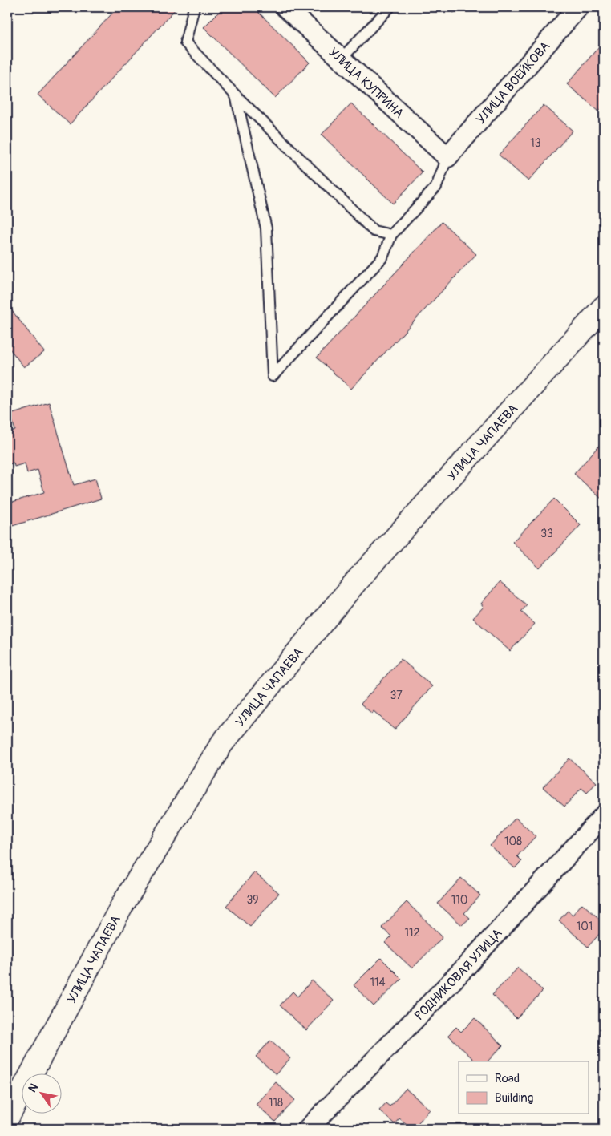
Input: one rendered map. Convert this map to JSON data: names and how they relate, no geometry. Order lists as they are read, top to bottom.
{
  "streets": {
    "street": [
      "УЛИЦА ВОЕЙКОВА",
      "УЛИЦА КУПРИНА",
      "УЛИЦА ЧАПАЕВА",
      "РОДНИКОВАЯ УЛИЦА"
    ]
  },
  "crossings": [
    ["УЛИЦА ВОЕЙКОВА", "УЛИЦА КУПРИНА"]
  ],
  "house_numbers": [
    "13",
    "33",
    "37",
    "108",
    "39",
    "110",
    "101",
    "112",
    "114",
    "118"
  ],
  "legend": ["Road", "Building"],
  "north": "top left"
}
